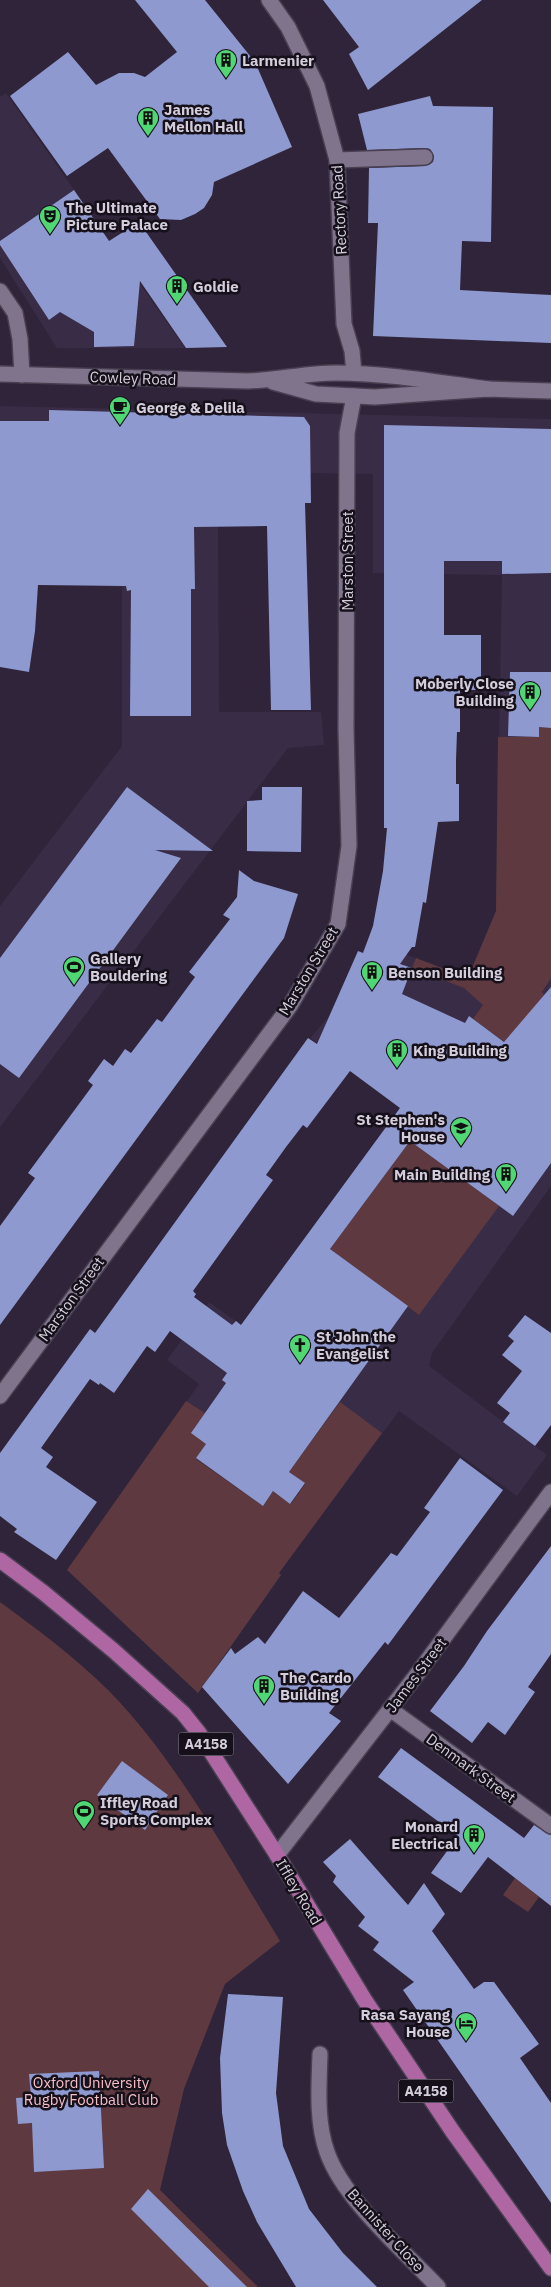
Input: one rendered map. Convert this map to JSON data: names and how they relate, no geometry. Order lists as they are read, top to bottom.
{
  "streets": {
    "main road": ["A4158", "Iffley Road"],
    "street": [
      "Rectory Road",
      "Cowley Road",
      "Marston Street",
      "James Street",
      "Denmark Street",
      "Bannister Close"
    ]
  },
  "crossings": [
    ["Rectory Road", "Cowley Road"],
    ["Cowley Road", "Marston Street"],
    ["James Street", "Denmark Street"],
    ["James Street", "Iffley Road"]
  ],
  "parks": ["Oxford University Rugby Football Club"],
  "places": {
    "building": [
      "Larmenier",
      "James Mellon Hall",
      "Goldie",
      "Moberly Close Building",
      "Benson Building",
      "King Building",
      "Main Building",
      "The Cardo Building",
      "Monard Electrical"
    ],
    "theatre": ["The Ultimate Picture Palace"],
    "cafe": ["George & Delila"],
    "sports": ["Gallery Bouldering", "Iffley Road Sports Complex"],
    "school or university": ["St Stephen's House"],
    "church": ["St John the Evangelist"],
    "hotel": ["Rasa Sayang House"]
  }
}
